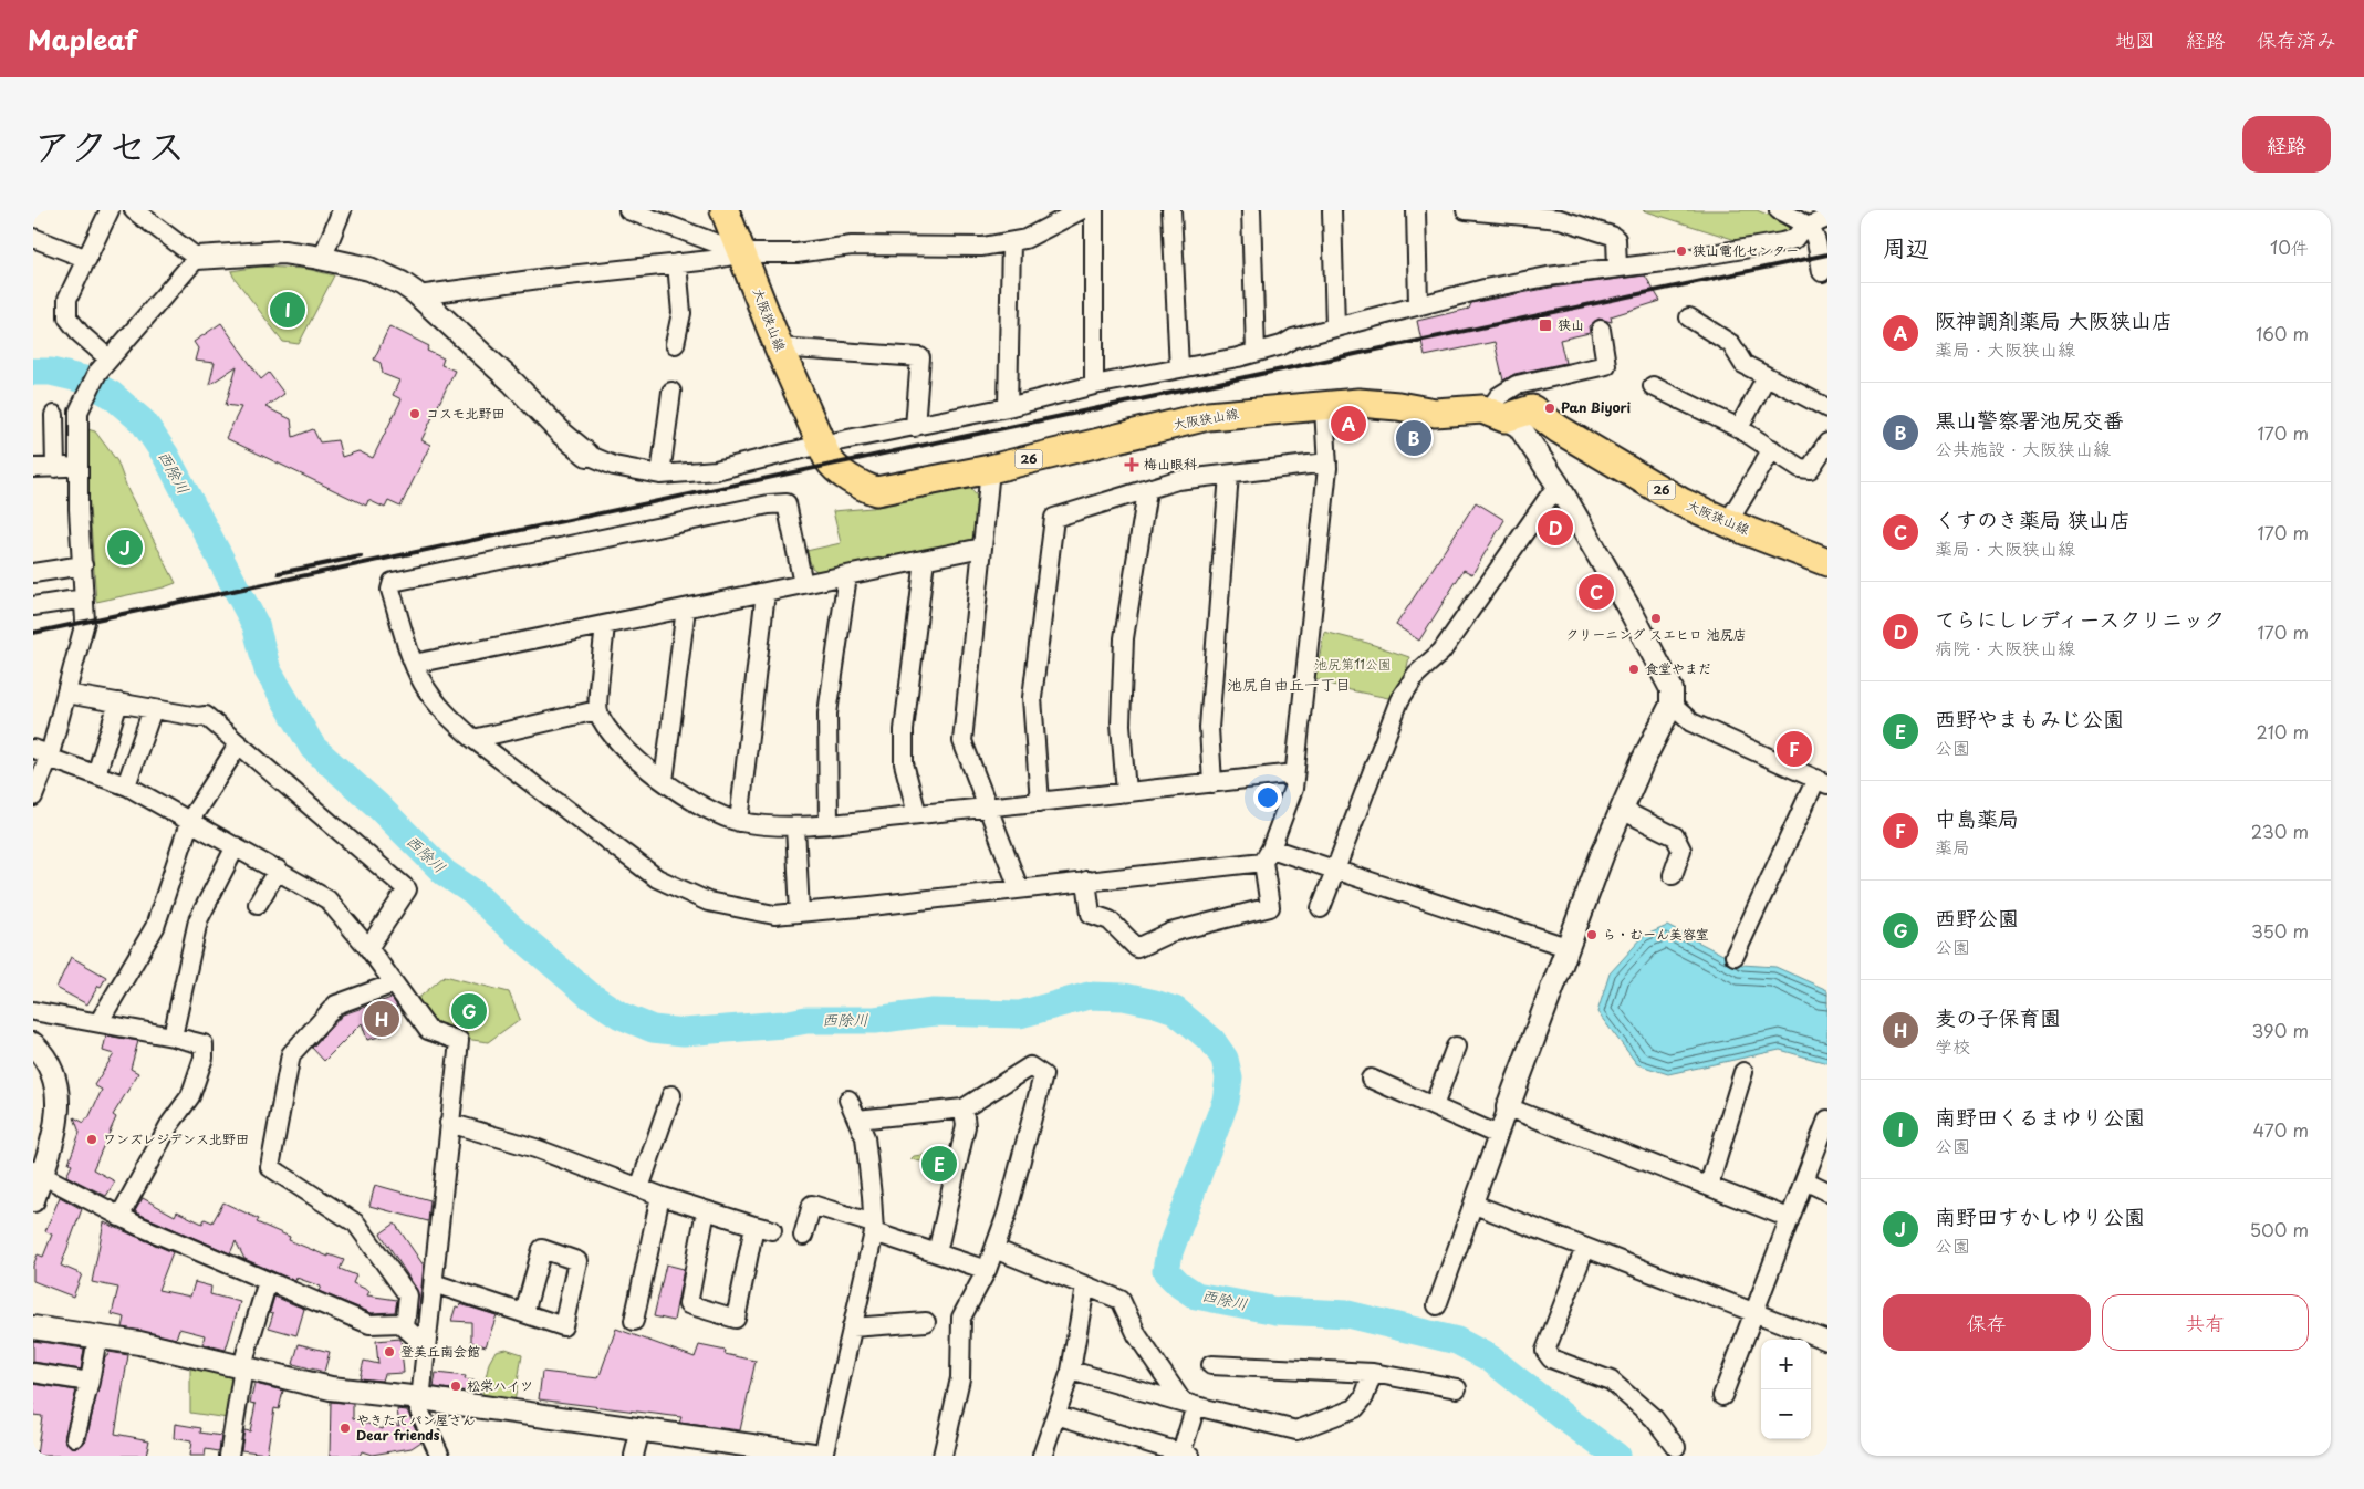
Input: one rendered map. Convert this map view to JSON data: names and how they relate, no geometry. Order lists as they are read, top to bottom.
{
  "streets": {
    "main road": ["大阪狭山線", "26"]
  },
  "districts": ["池尻自由丘一丁目"],
  "water": ["西除川"],
  "parks": ["池尻第11公園"],
  "places": {
    "other": [
      "狭山電化センター",
      "Pan Biyori",
      "コスモ北野田",
      "クリーニング スエヒロ 池尻店",
      "食堂やまだ",
      "ら・むーん美容室",
      "ワンズレジデンス北野田",
      "登美丘南会館",
      "松栄ハイツ",
      "やきたてパン屋さん Dear friends"
    ],
    "transit": ["狭山"],
    "health": ["梅山眼科"]
  },
  "page": {
    "header": "Mapleaf",
    "nav": ["地図", "経路", "保存済み"],
    "title": "アクセス",
    "buttons": [
      "経路",
      ["保存", "共有"]
    ],
    "heading": ["周辺", "10件"],
    "list": [
      {
        "mark": "A",
        "name": "阪神調剤薬局 大阪狭山店",
        "note": "薬局 · 大阪狭山線",
        "value": "160 m"
      },
      {
        "mark": "B",
        "name": "黒山警察署池尻交番",
        "note": "公共施設 · 大阪狭山線",
        "value": "170 m"
      },
      {
        "mark": "C",
        "name": "くすのき薬局 狭山店",
        "note": "薬局 · 大阪狭山線",
        "value": "170 m"
      },
      {
        "mark": "D",
        "name": "てらにしレディースクリニック",
        "note": "病院 · 大阪狭山線",
        "value": "170 m"
      },
      {
        "mark": "E",
        "name": "西野やまもみじ公園",
        "note": "公園",
        "value": "210 m"
      },
      {
        "mark": "F",
        "name": "中島薬局",
        "note": "薬局",
        "value": "230 m"
      },
      {
        "mark": "G",
        "name": "西野公園",
        "note": "公園",
        "value": "350 m"
      },
      {
        "mark": "H",
        "name": "麦の子保育園",
        "note": "学校",
        "value": "390 m"
      },
      {
        "mark": "I",
        "name": "南野田くるまゆり公園",
        "note": "公園",
        "value": "470 m"
      },
      {
        "mark": "J",
        "name": "南野田すかしゆり公園",
        "note": "公園",
        "value": "500 m"
      }
    ],
    "pins": [
      "I",
      "A",
      "B",
      "D",
      "J",
      "C",
      "F",
      "G",
      "H",
      "E"
    ],
    "map_buttons": ["+", "−"]
  }
}
